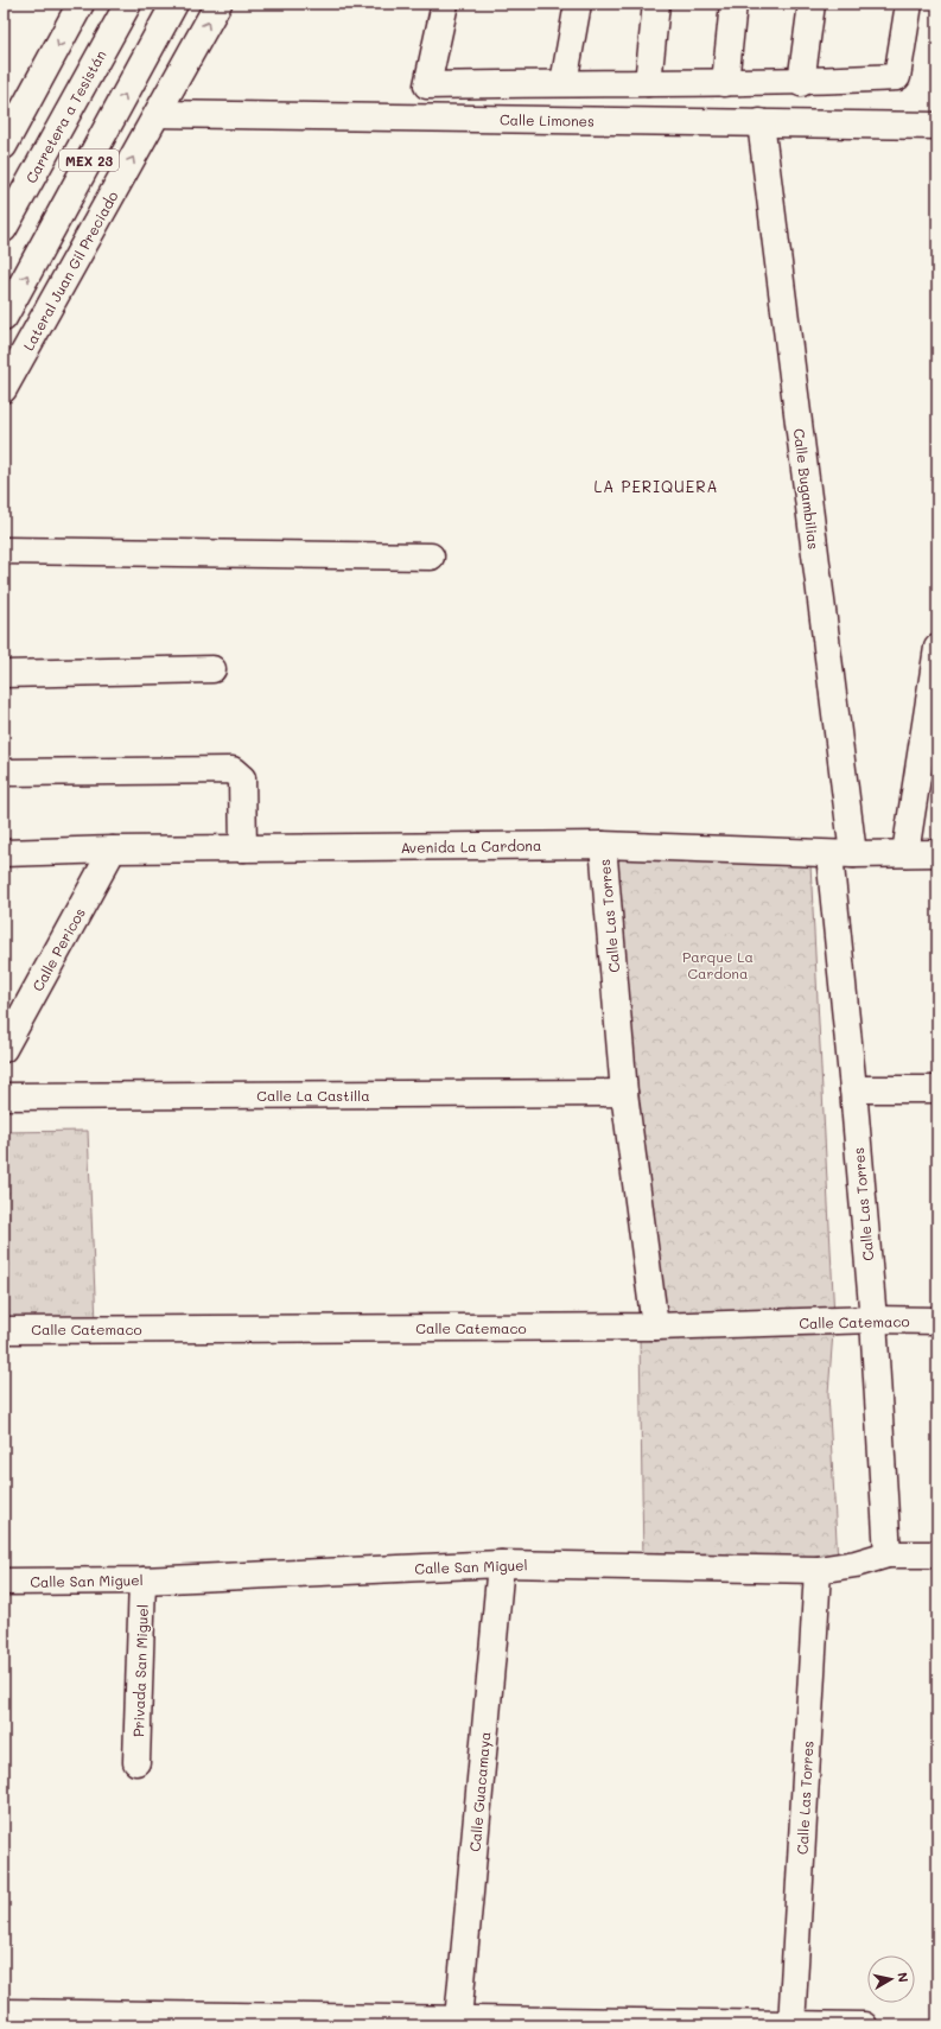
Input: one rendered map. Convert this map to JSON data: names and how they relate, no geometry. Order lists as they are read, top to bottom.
{
  "streets": {
    "street": [
      "Carretera a Tesistán",
      "Calle Limones",
      "MEX 23",
      "Lateral Juan Gil Preciado",
      "Calle Bugambilias",
      "Avenida La Cardona",
      "Calle Las Torres",
      "Calle Pericos",
      "Calle La Castilla",
      "Calle Catemaco",
      "Calle San Miguel",
      "Privada San Miguel",
      "Calle Guacamaya"
    ]
  },
  "crossings": [
    ["Calle Limones", "Lateral Juan Gil Preciado"],
    ["Calle Limones", "Calle Bugambilias"],
    ["Calle Bugambilias", "Avenida La Cardona"],
    ["Calle Bugambilias", "Calle Las Torres"],
    ["Avenida La Cardona", "Calle Las Torres"],
    ["Avenida La Cardona", "Calle Pericos"],
    ["Calle Las Torres", "Calle La Castilla"],
    ["Calle Las Torres", "Calle Catemaco"],
    ["Calle Las Torres", "Calle San Miguel"],
    ["Calle San Miguel", "Privada San Miguel"],
    ["Calle San Miguel", "Calle Guacamaya"]
  ],
  "districts": ["LA PERIQUERA"],
  "parks": ["Parque La Cardona"],
  "north": "right"
}
